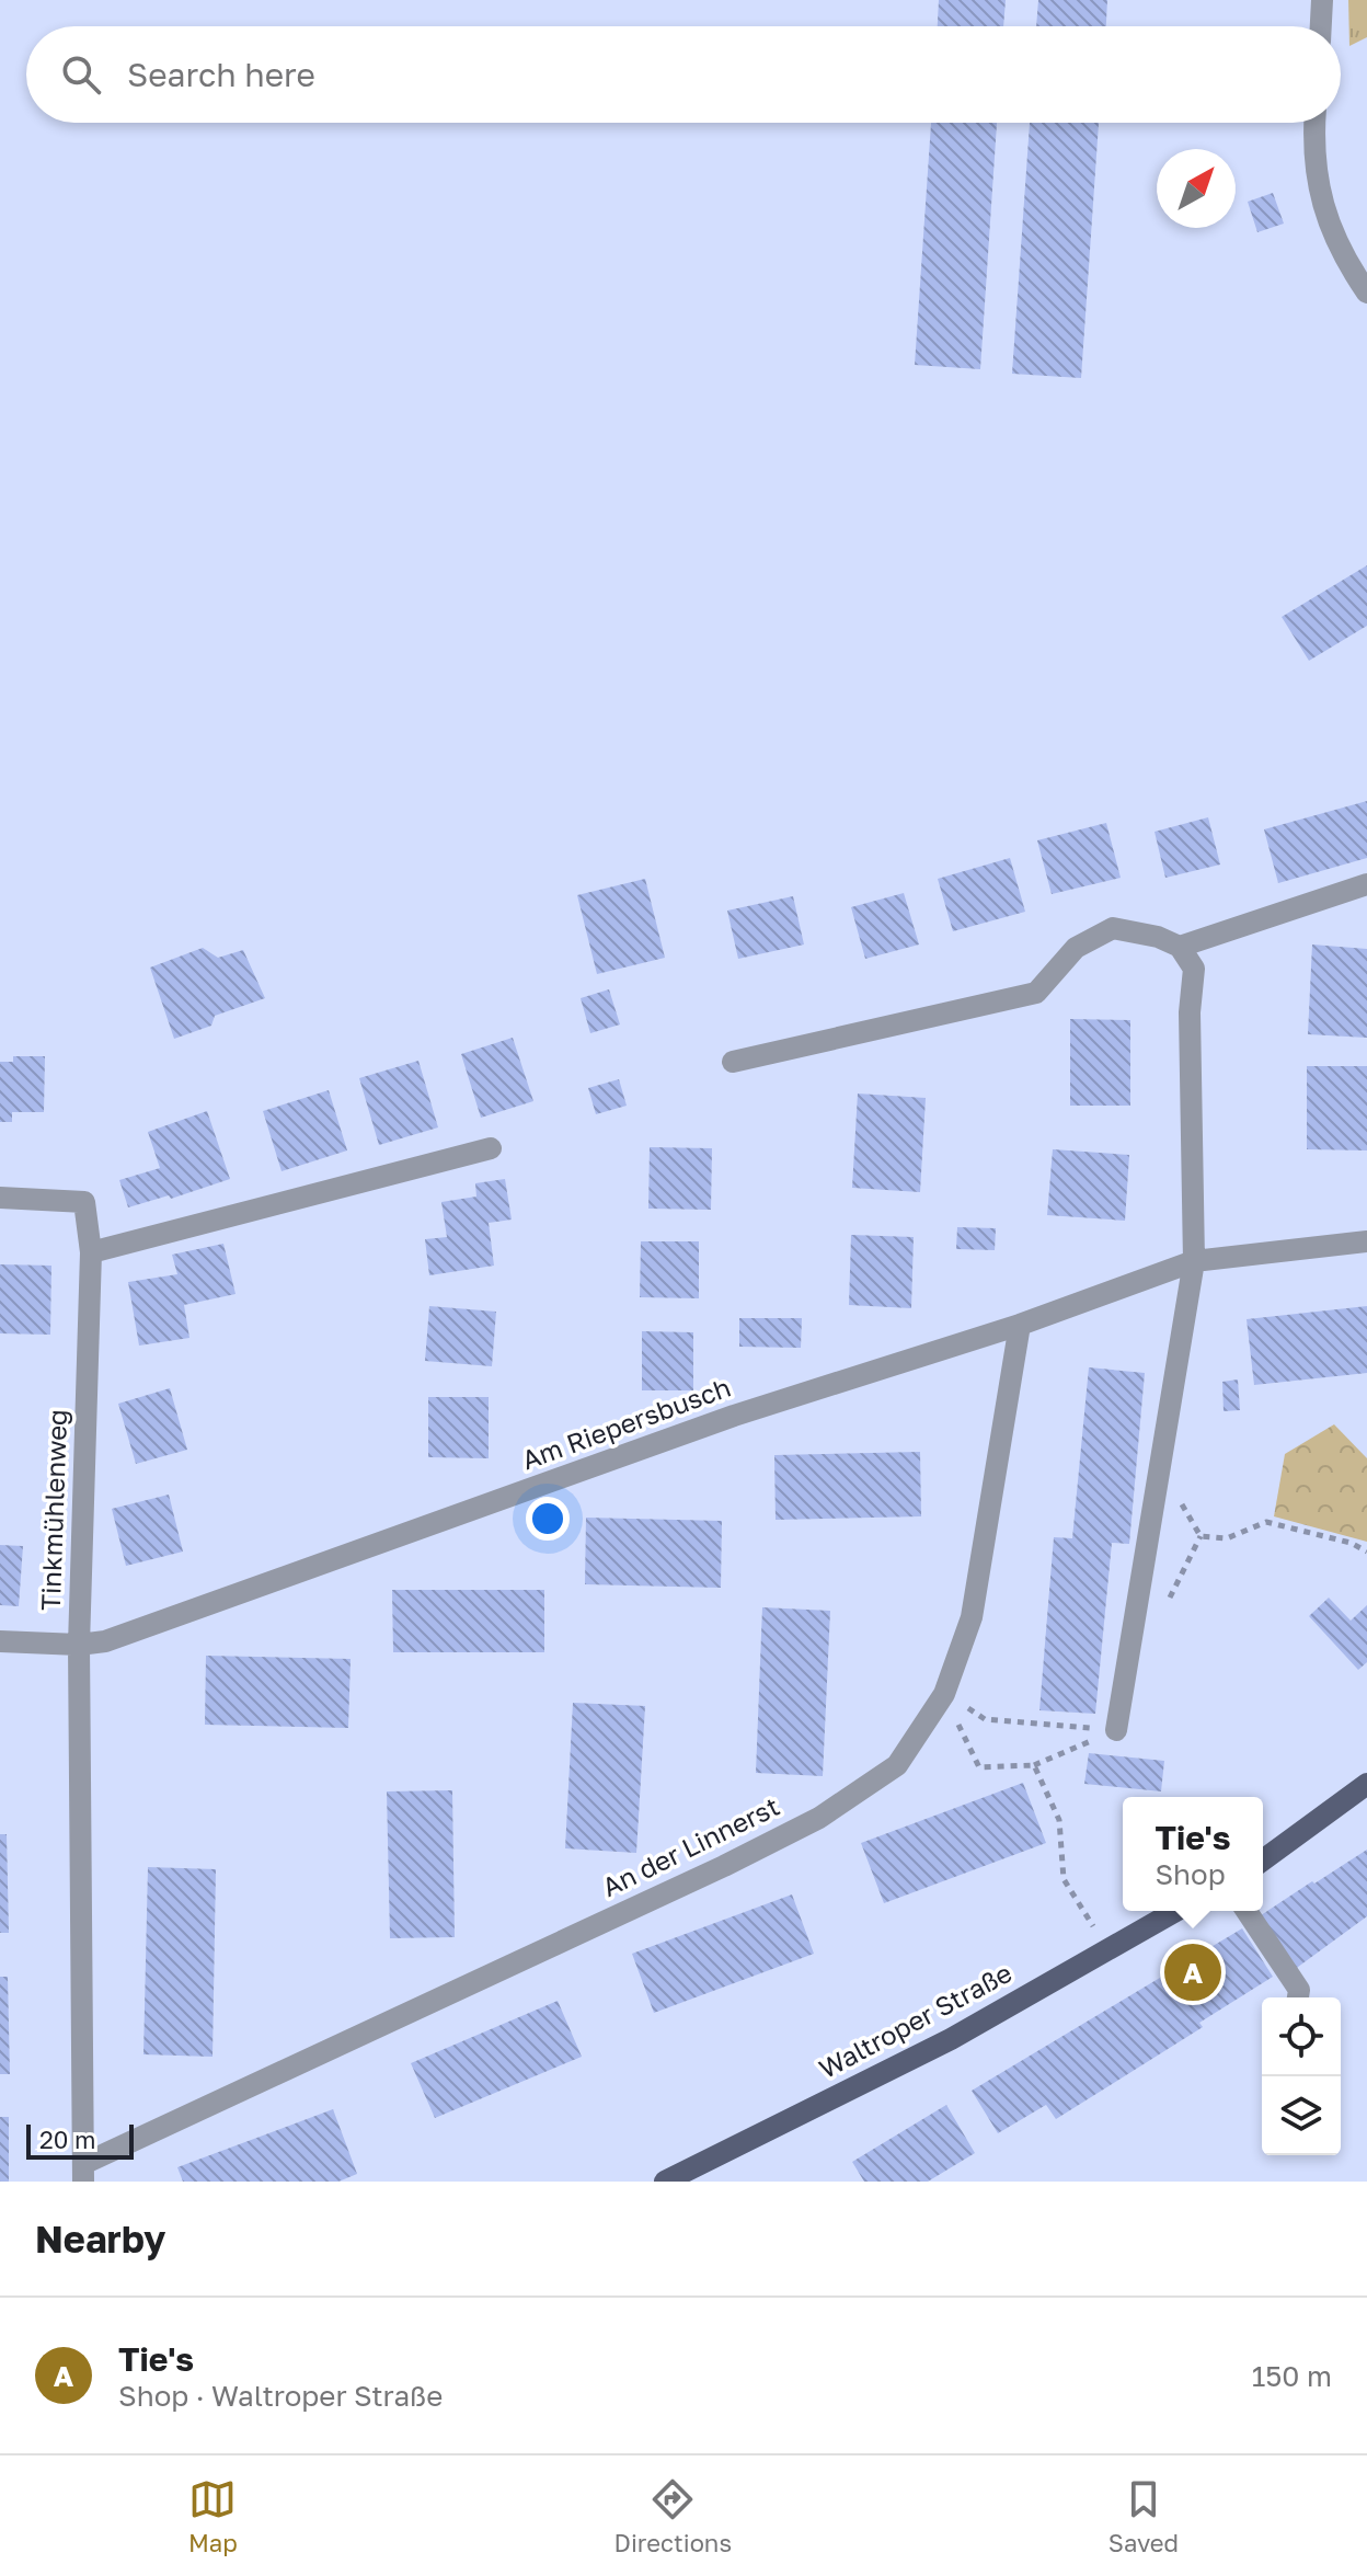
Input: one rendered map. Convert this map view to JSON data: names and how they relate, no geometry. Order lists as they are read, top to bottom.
{
  "streets": {
    "main road": ["Waltroper Straße"],
    "street": ["Am Riepersbusch", "Tinkmühlenweg", "An der Linnerst"]
  },
  "crossings": [
    ["Am Riepersbusch", "Tinkmühlenweg"],
    ["Am Riepersbusch", "An der Linnerst"],
    ["Tinkmühlenweg", "An der Linnerst"]
  ],
  "scale_bar": "20 m",
  "north": "top right",
  "page": {
    "search": "Search here",
    "popup": ["Tie's", "Shop"],
    "pins": "A",
    "scale": "20 m",
    "heading": "Nearby",
    "list": [
      {
        "mark": "A",
        "name": "Tie's",
        "note": "Shop · Waltroper Straße",
        "value": "150 m"
      }
    ],
    "nav": ["Map", "Directions", "Saved"]
  }
}
